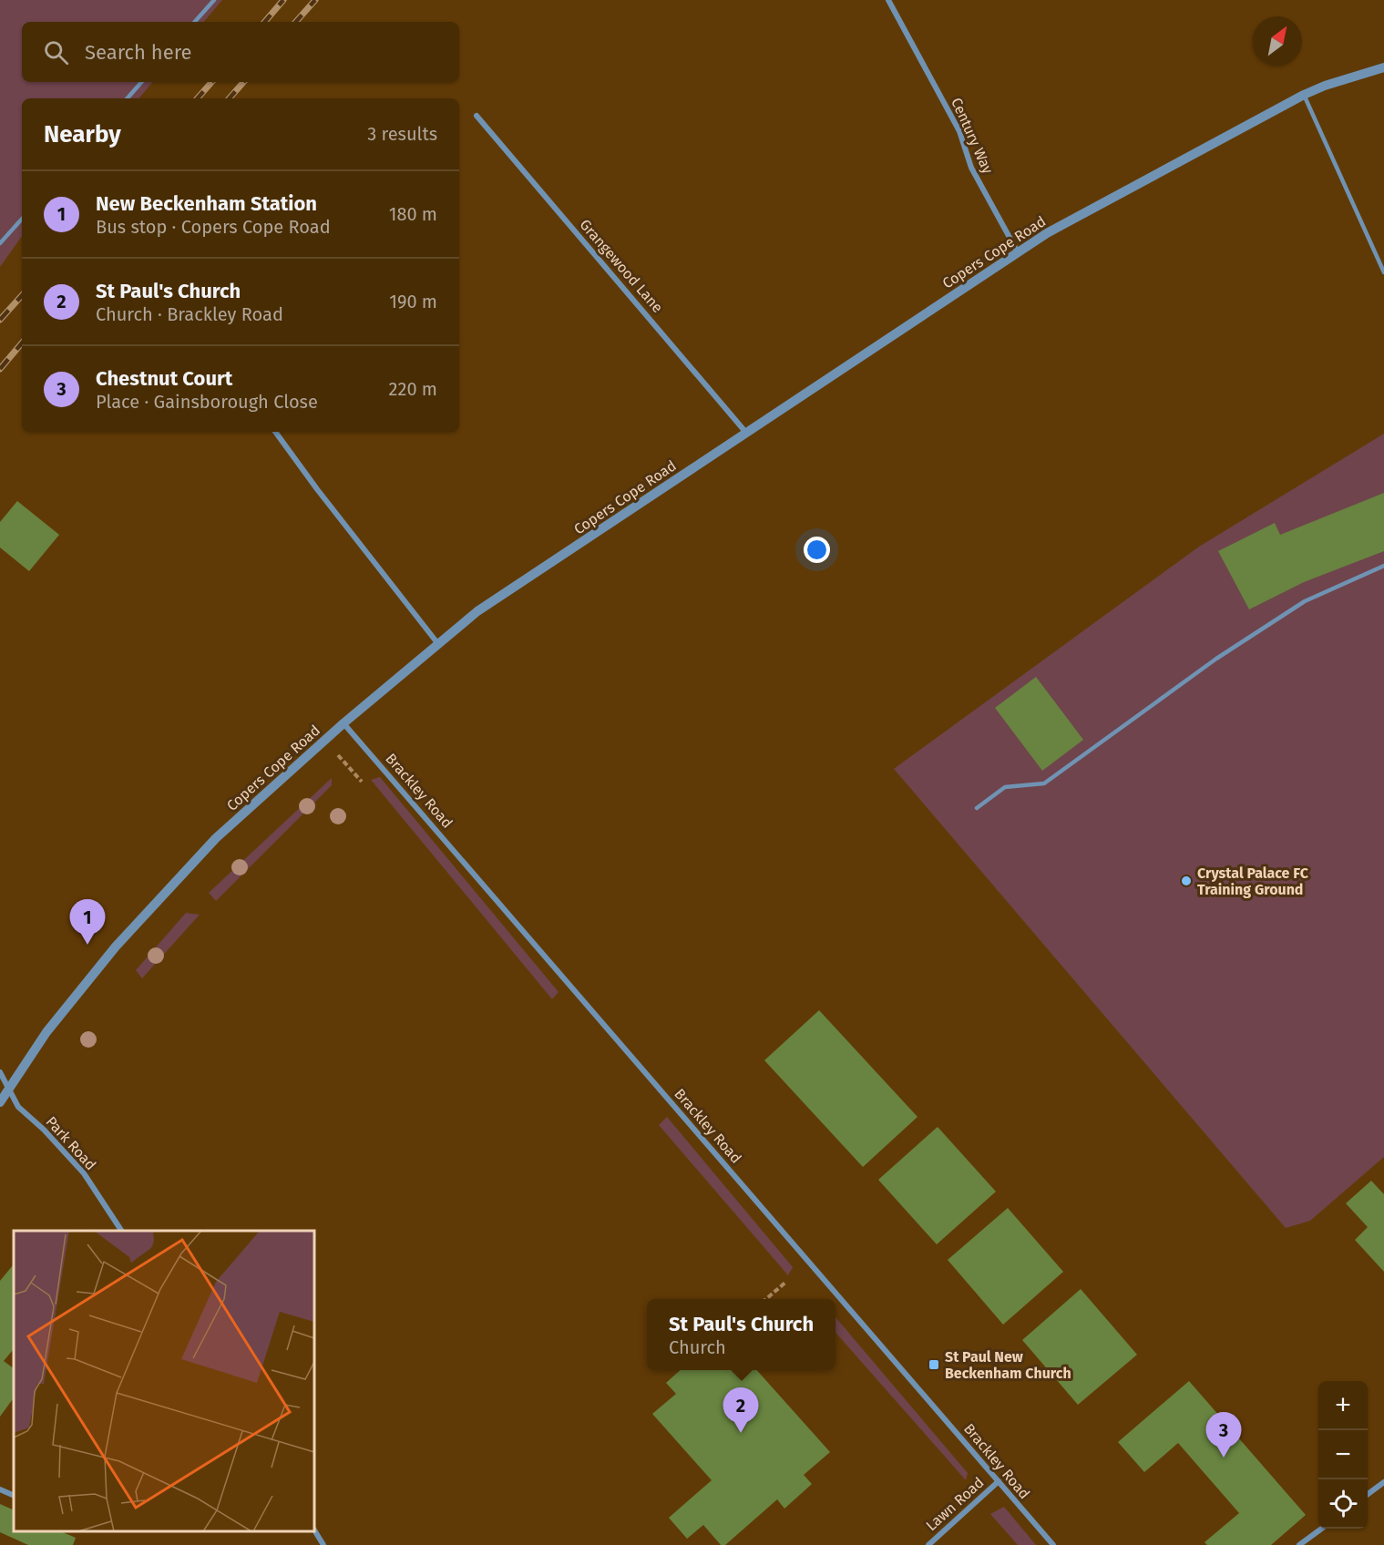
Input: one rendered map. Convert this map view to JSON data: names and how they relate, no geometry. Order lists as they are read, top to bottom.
{
  "streets": {
    "street": [
      "Century Way",
      "Copers Cope Road",
      "Grangewood Lane",
      "Brackley Road",
      "Park Road",
      "Lawn Road"
    ]
  },
  "crossings": [
    ["Century Way", "Copers Cope Road"],
    ["Copers Cope Road", "Grangewood Lane"],
    ["Copers Cope Road", "Brackley Road"],
    ["Copers Cope Road", "Park Road"],
    ["Brackley Road", "Lawn Road"]
  ],
  "places": {
    "other": ["Crystal Palace FC Training Ground"],
    "transit": ["St Paul New Beckenham Church"]
  },
  "north": "top right",
  "page": {
    "search": "Search here",
    "heading": ["Nearby", "3 results"],
    "list": [
      {
        "mark": "1",
        "name": "New Beckenham Station",
        "note": "Bus stop · Copers Cope Road",
        "value": "180 m"
      },
      {
        "mark": "2",
        "name": "St Paul's Church",
        "note": "Church · Brackley Road",
        "value": "190 m"
      },
      {
        "mark": "3",
        "name": "Chestnut Court",
        "note": "Place · Gainsborough Close",
        "value": "220 m"
      }
    ],
    "pins": ["1", "2", "3"],
    "popup": ["St Paul's Church", "Church"],
    "map_buttons": ["+", "−"]
  }
}
